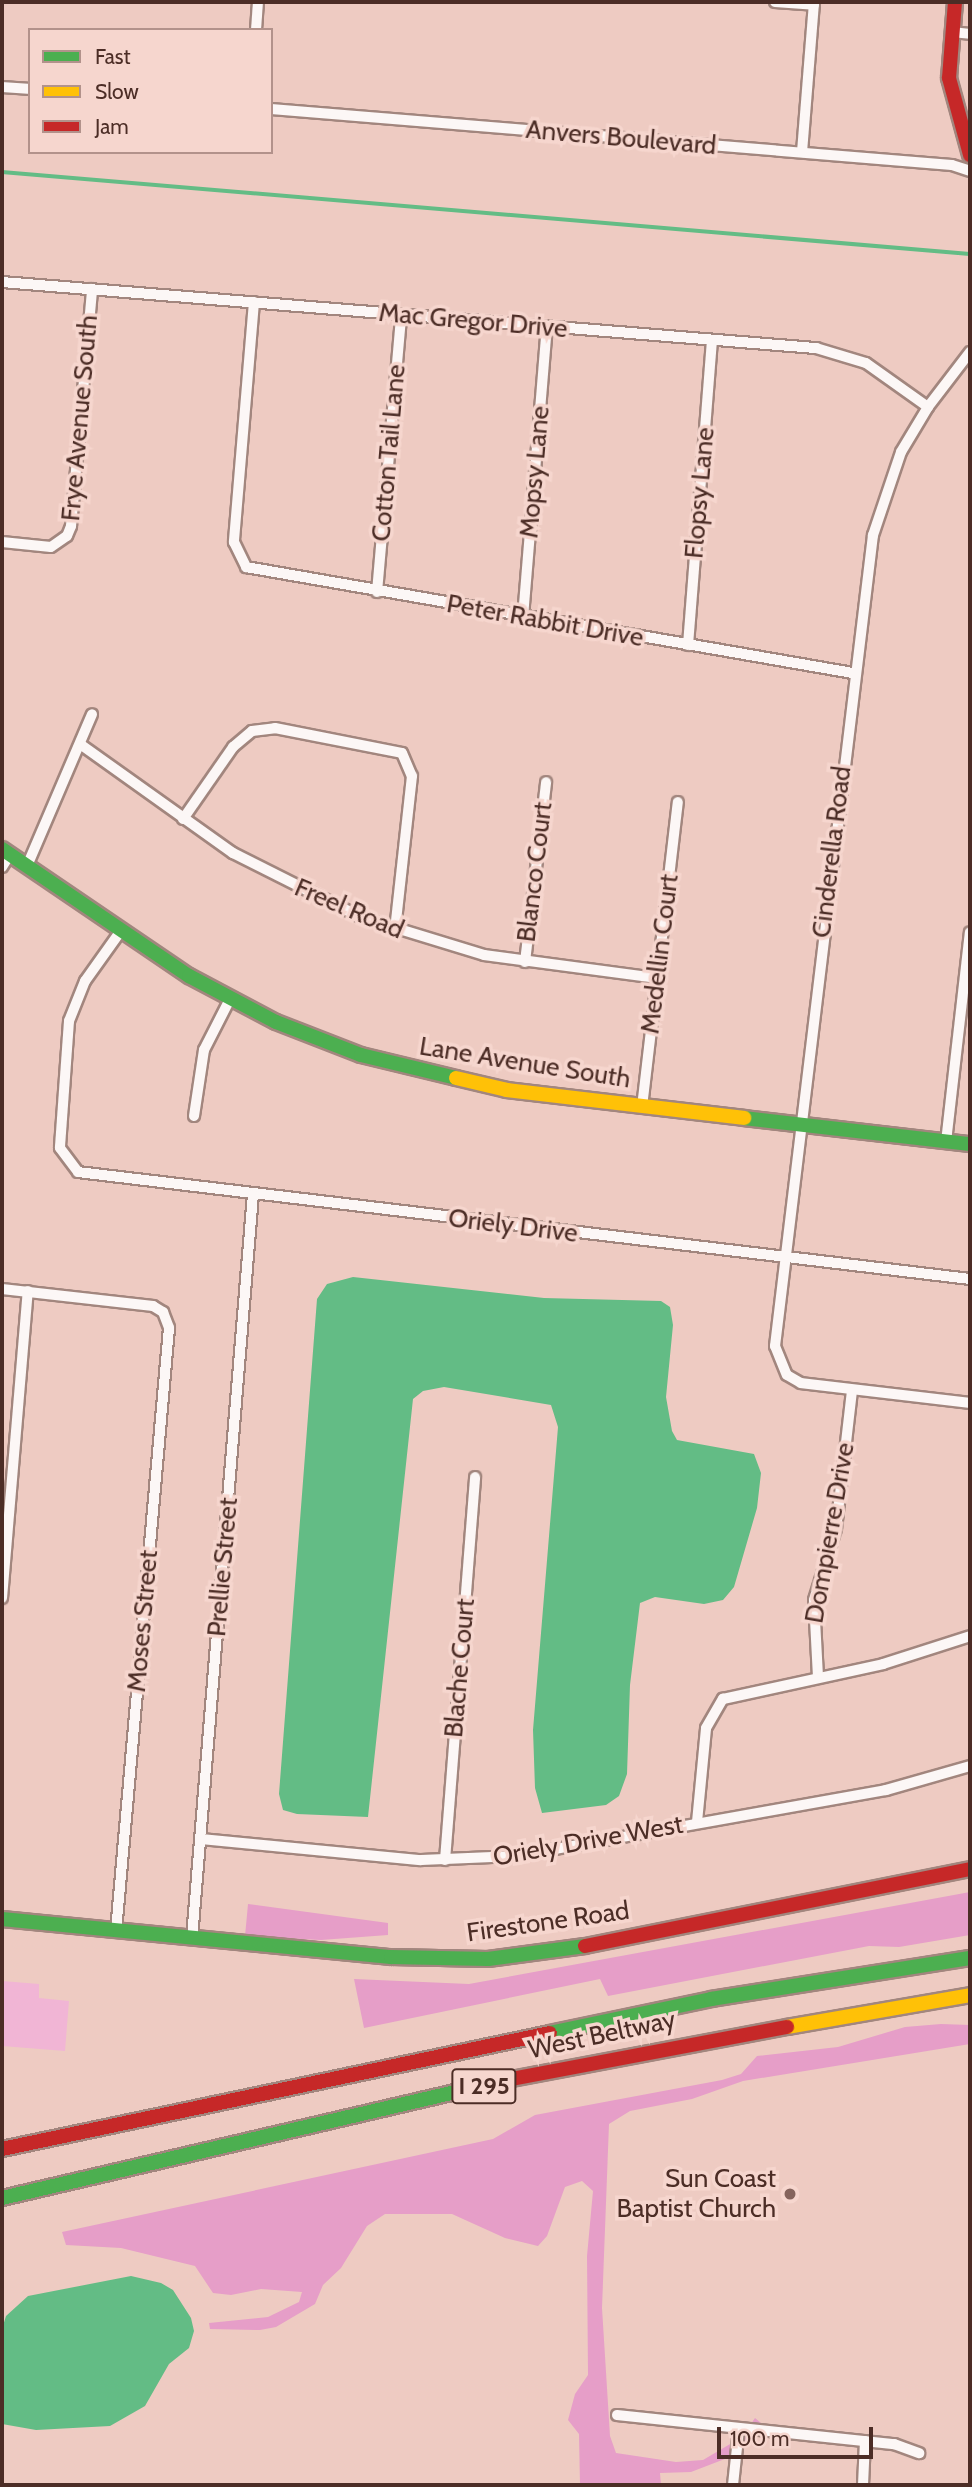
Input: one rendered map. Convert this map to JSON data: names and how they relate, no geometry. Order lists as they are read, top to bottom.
{
  "streets": {
    "main road": [
      "Lane Avenue South",
      "Firestone Road",
      "West Beltway",
      "I 295"
    ],
    "street": [
      "Anvers Boulevard",
      "Mac Gregor Drive",
      "Frye Avenue South",
      "Cotton Tail Lane",
      "Mopsy Lane",
      "Flopsy Lane",
      "Peter Rabbit Drive",
      "Cinderella Road",
      "Blanco Court",
      "Freel Road",
      "Medellin Court",
      "Oriely Drive",
      "Dompierre Drive",
      "Prellie Street",
      "Moses Street",
      "Blache Court",
      "Oriely Drive West"
    ]
  },
  "crossings": [
    ["Mac Gregor Drive", "Frye Avenue South"],
    ["Mac Gregor Drive", "Cotton Tail Lane"],
    ["Mac Gregor Drive", "Mopsy Lane"],
    ["Mac Gregor Drive", "Flopsy Lane"],
    ["Mac Gregor Drive", "Peter Rabbit Drive"],
    ["Mac Gregor Drive", "Cinderella Road"],
    ["Cotton Tail Lane", "Peter Rabbit Drive"],
    ["Mopsy Lane", "Peter Rabbit Drive"],
    ["Flopsy Lane", "Peter Rabbit Drive"],
    ["Peter Rabbit Drive", "Cinderella Road"],
    ["Cinderella Road", "Lane Avenue South"],
    ["Cinderella Road", "Oriely Drive"],
    ["Cinderella Road", "Dompierre Drive"],
    ["Blanco Court", "Freel Road"],
    ["Freel Road", "Medellin Court"],
    ["Medellin Court", "Lane Avenue South"],
    ["Lane Avenue South", "Oriely Drive"],
    ["Oriely Drive", "Prellie Street"],
    ["Prellie Street", "Oriely Drive West"],
    ["Prellie Street", "Firestone Road"],
    ["Moses Street", "Firestone Road"],
    ["Blache Court", "Oriely Drive West"]
  ],
  "places": ["Sun Coast Baptist Church"],
  "legend": ["Fast", "Slow", "Jam"],
  "scale_bar": "100 m"
}
